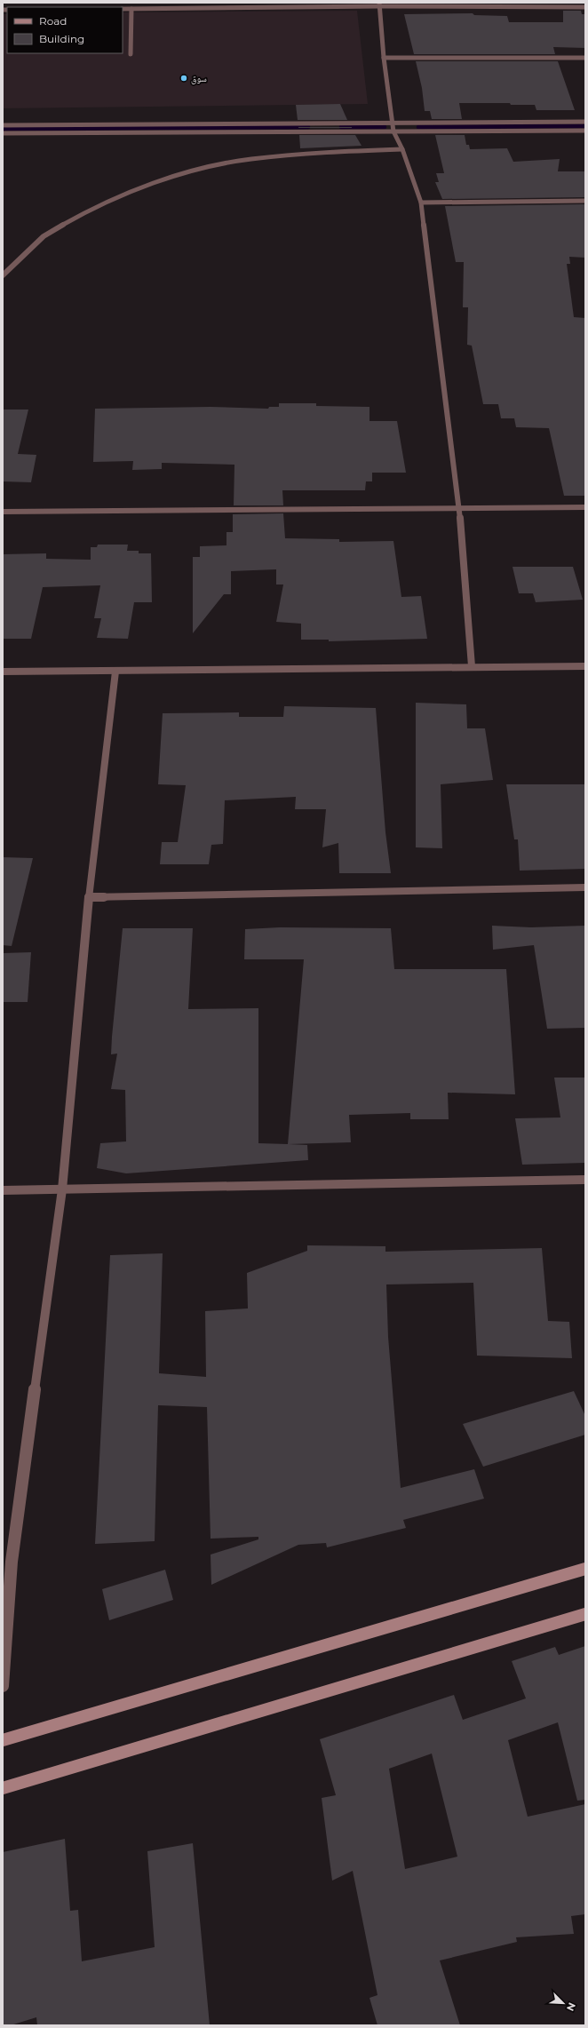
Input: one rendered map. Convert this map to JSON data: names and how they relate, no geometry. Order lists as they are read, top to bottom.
{
  "places": ["سوق"],
  "legend": ["Road", "Building"],
  "north": "bottom right"
}
